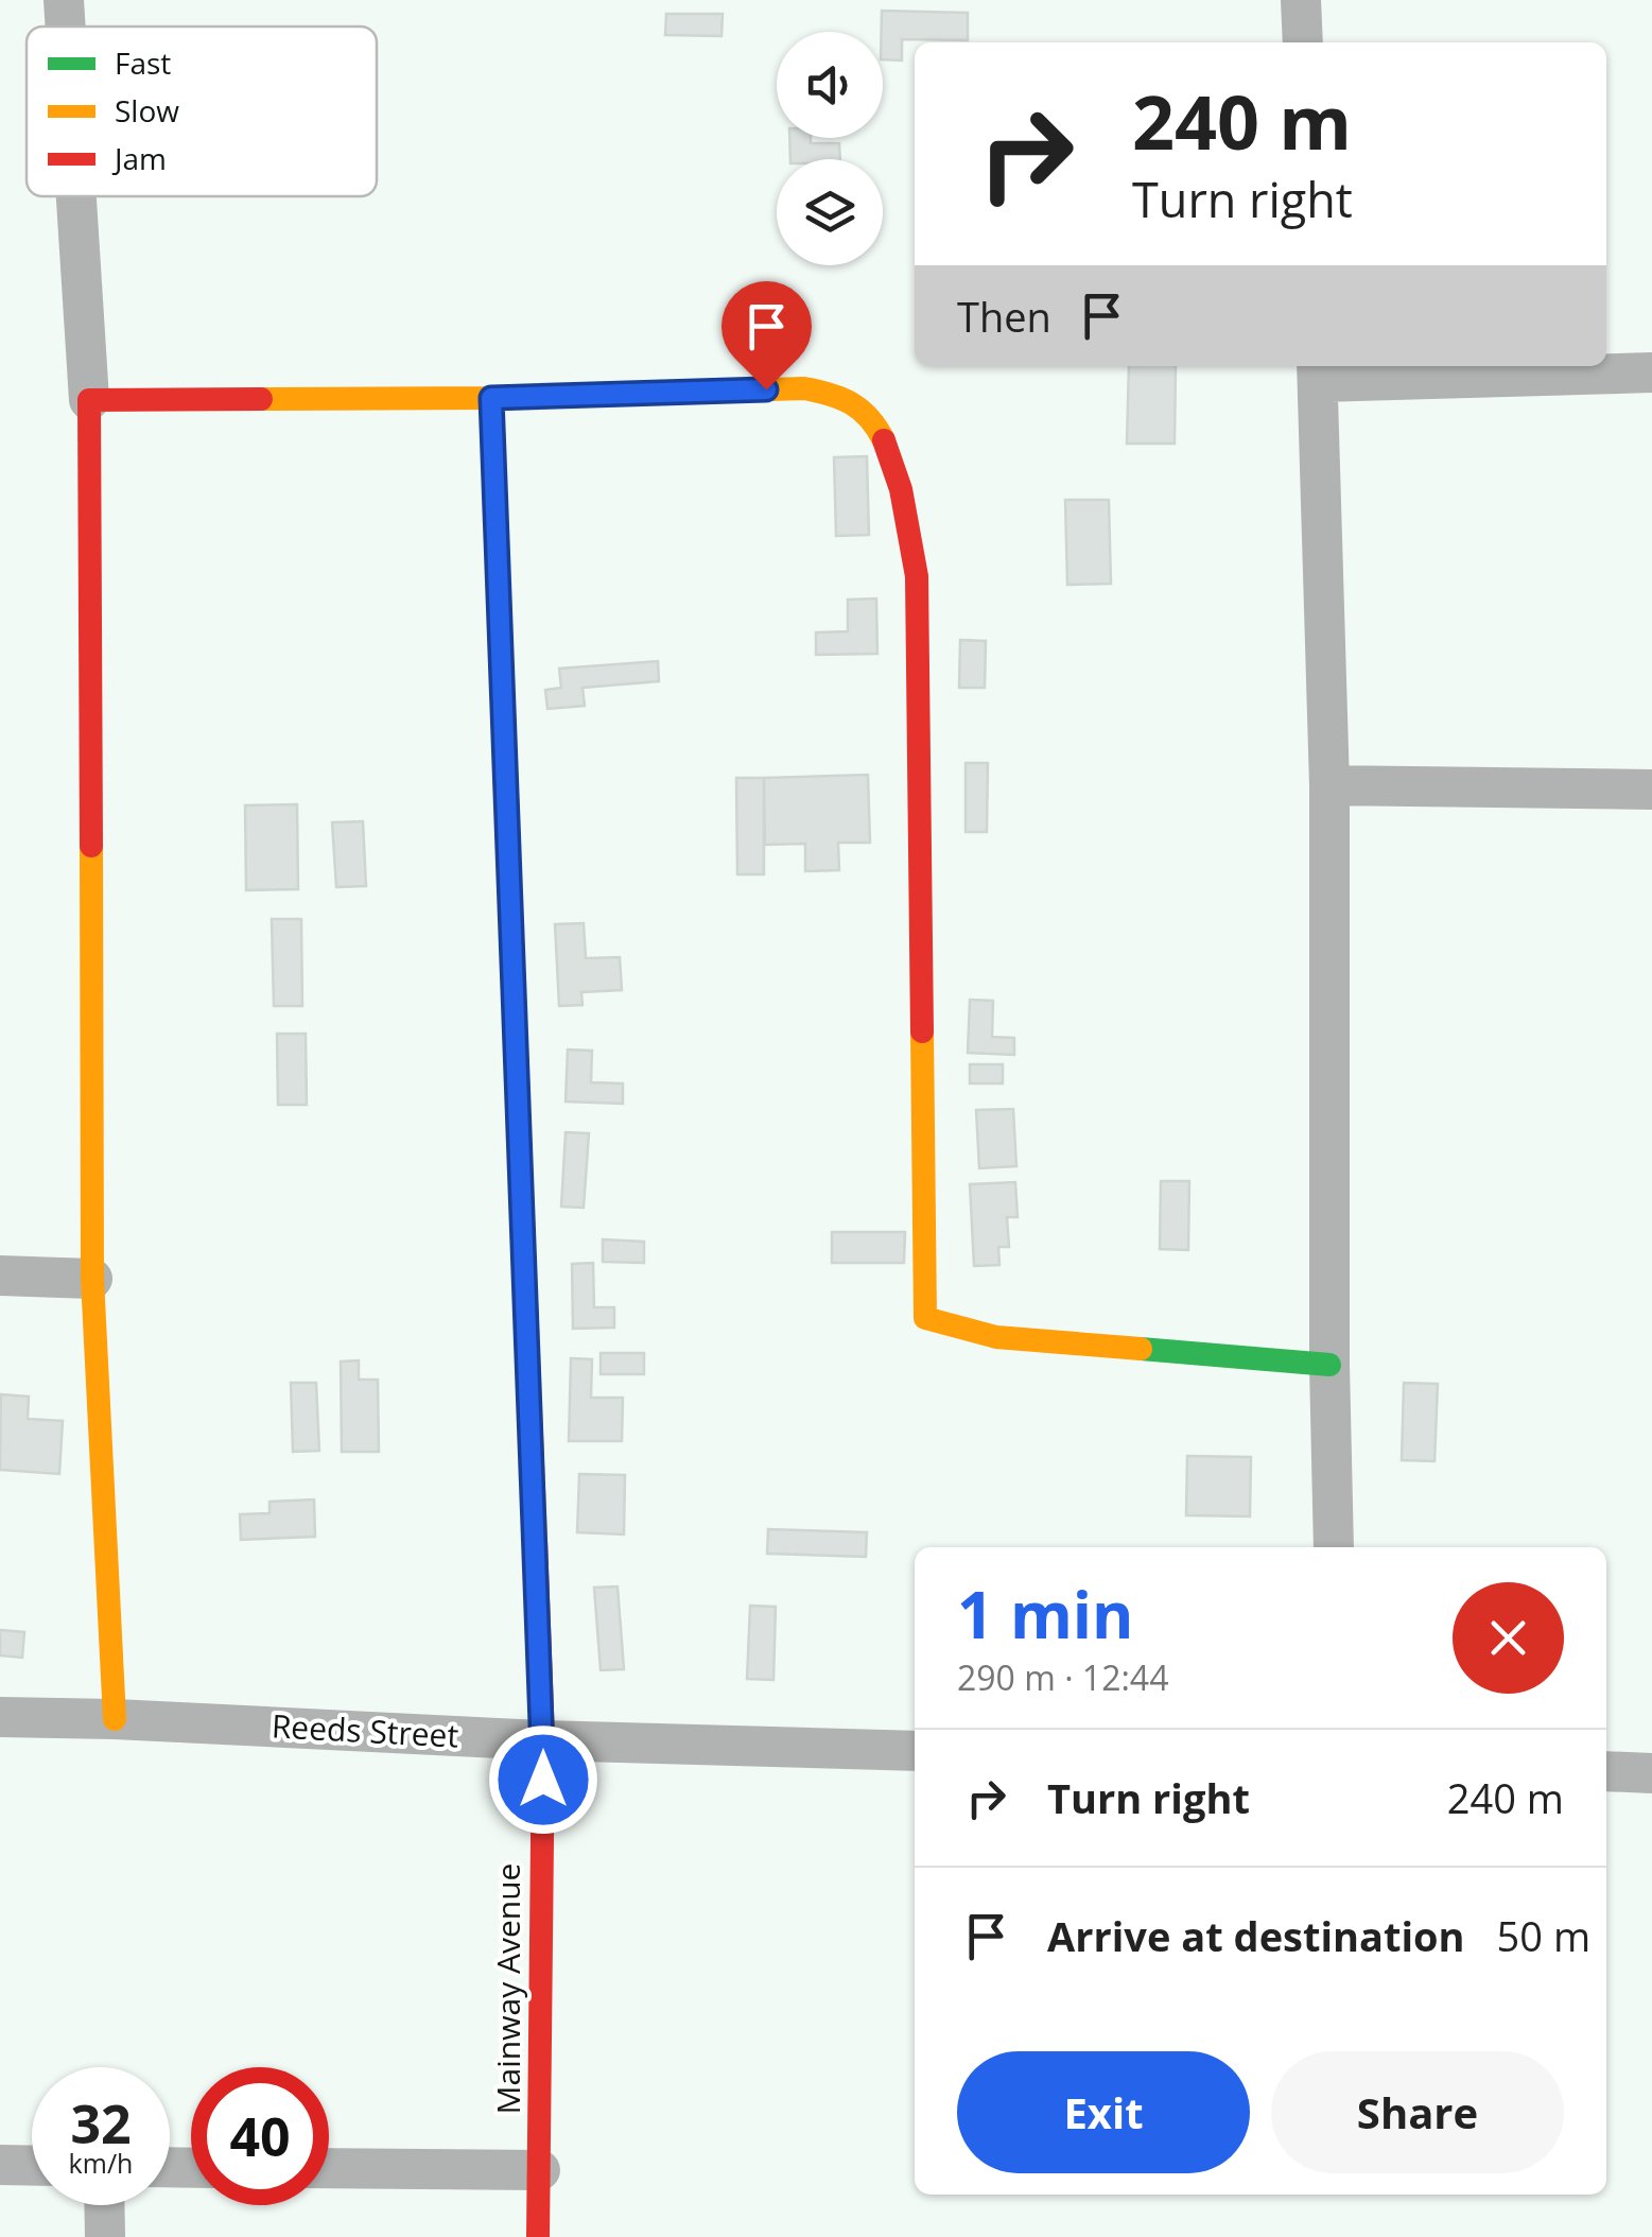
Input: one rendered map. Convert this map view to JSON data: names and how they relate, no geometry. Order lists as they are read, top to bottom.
{
  "streets": {
    "street": ["Reeds Street", "Mainway Avenue"]
  },
  "crossings": [
    ["Reeds Street", "Mainway Avenue"]
  ],
  "legend": ["Fast", "Slow", "Jam"],
  "page": {
    "turn": ["240 m", "Turn right"],
    "then": "Then",
    "heading": ["1 min", "290 m · 12:44"],
    "list": [
      {
        "name": "Turn right",
        "value": "240 m"
      },
      {
        "name": "Arrive at destination",
        "value": "50 m"
      }
    ],
    "buttons": ["Exit", "Share"],
    "speed": "32 km/h",
    "limit": "40"
  }
}
